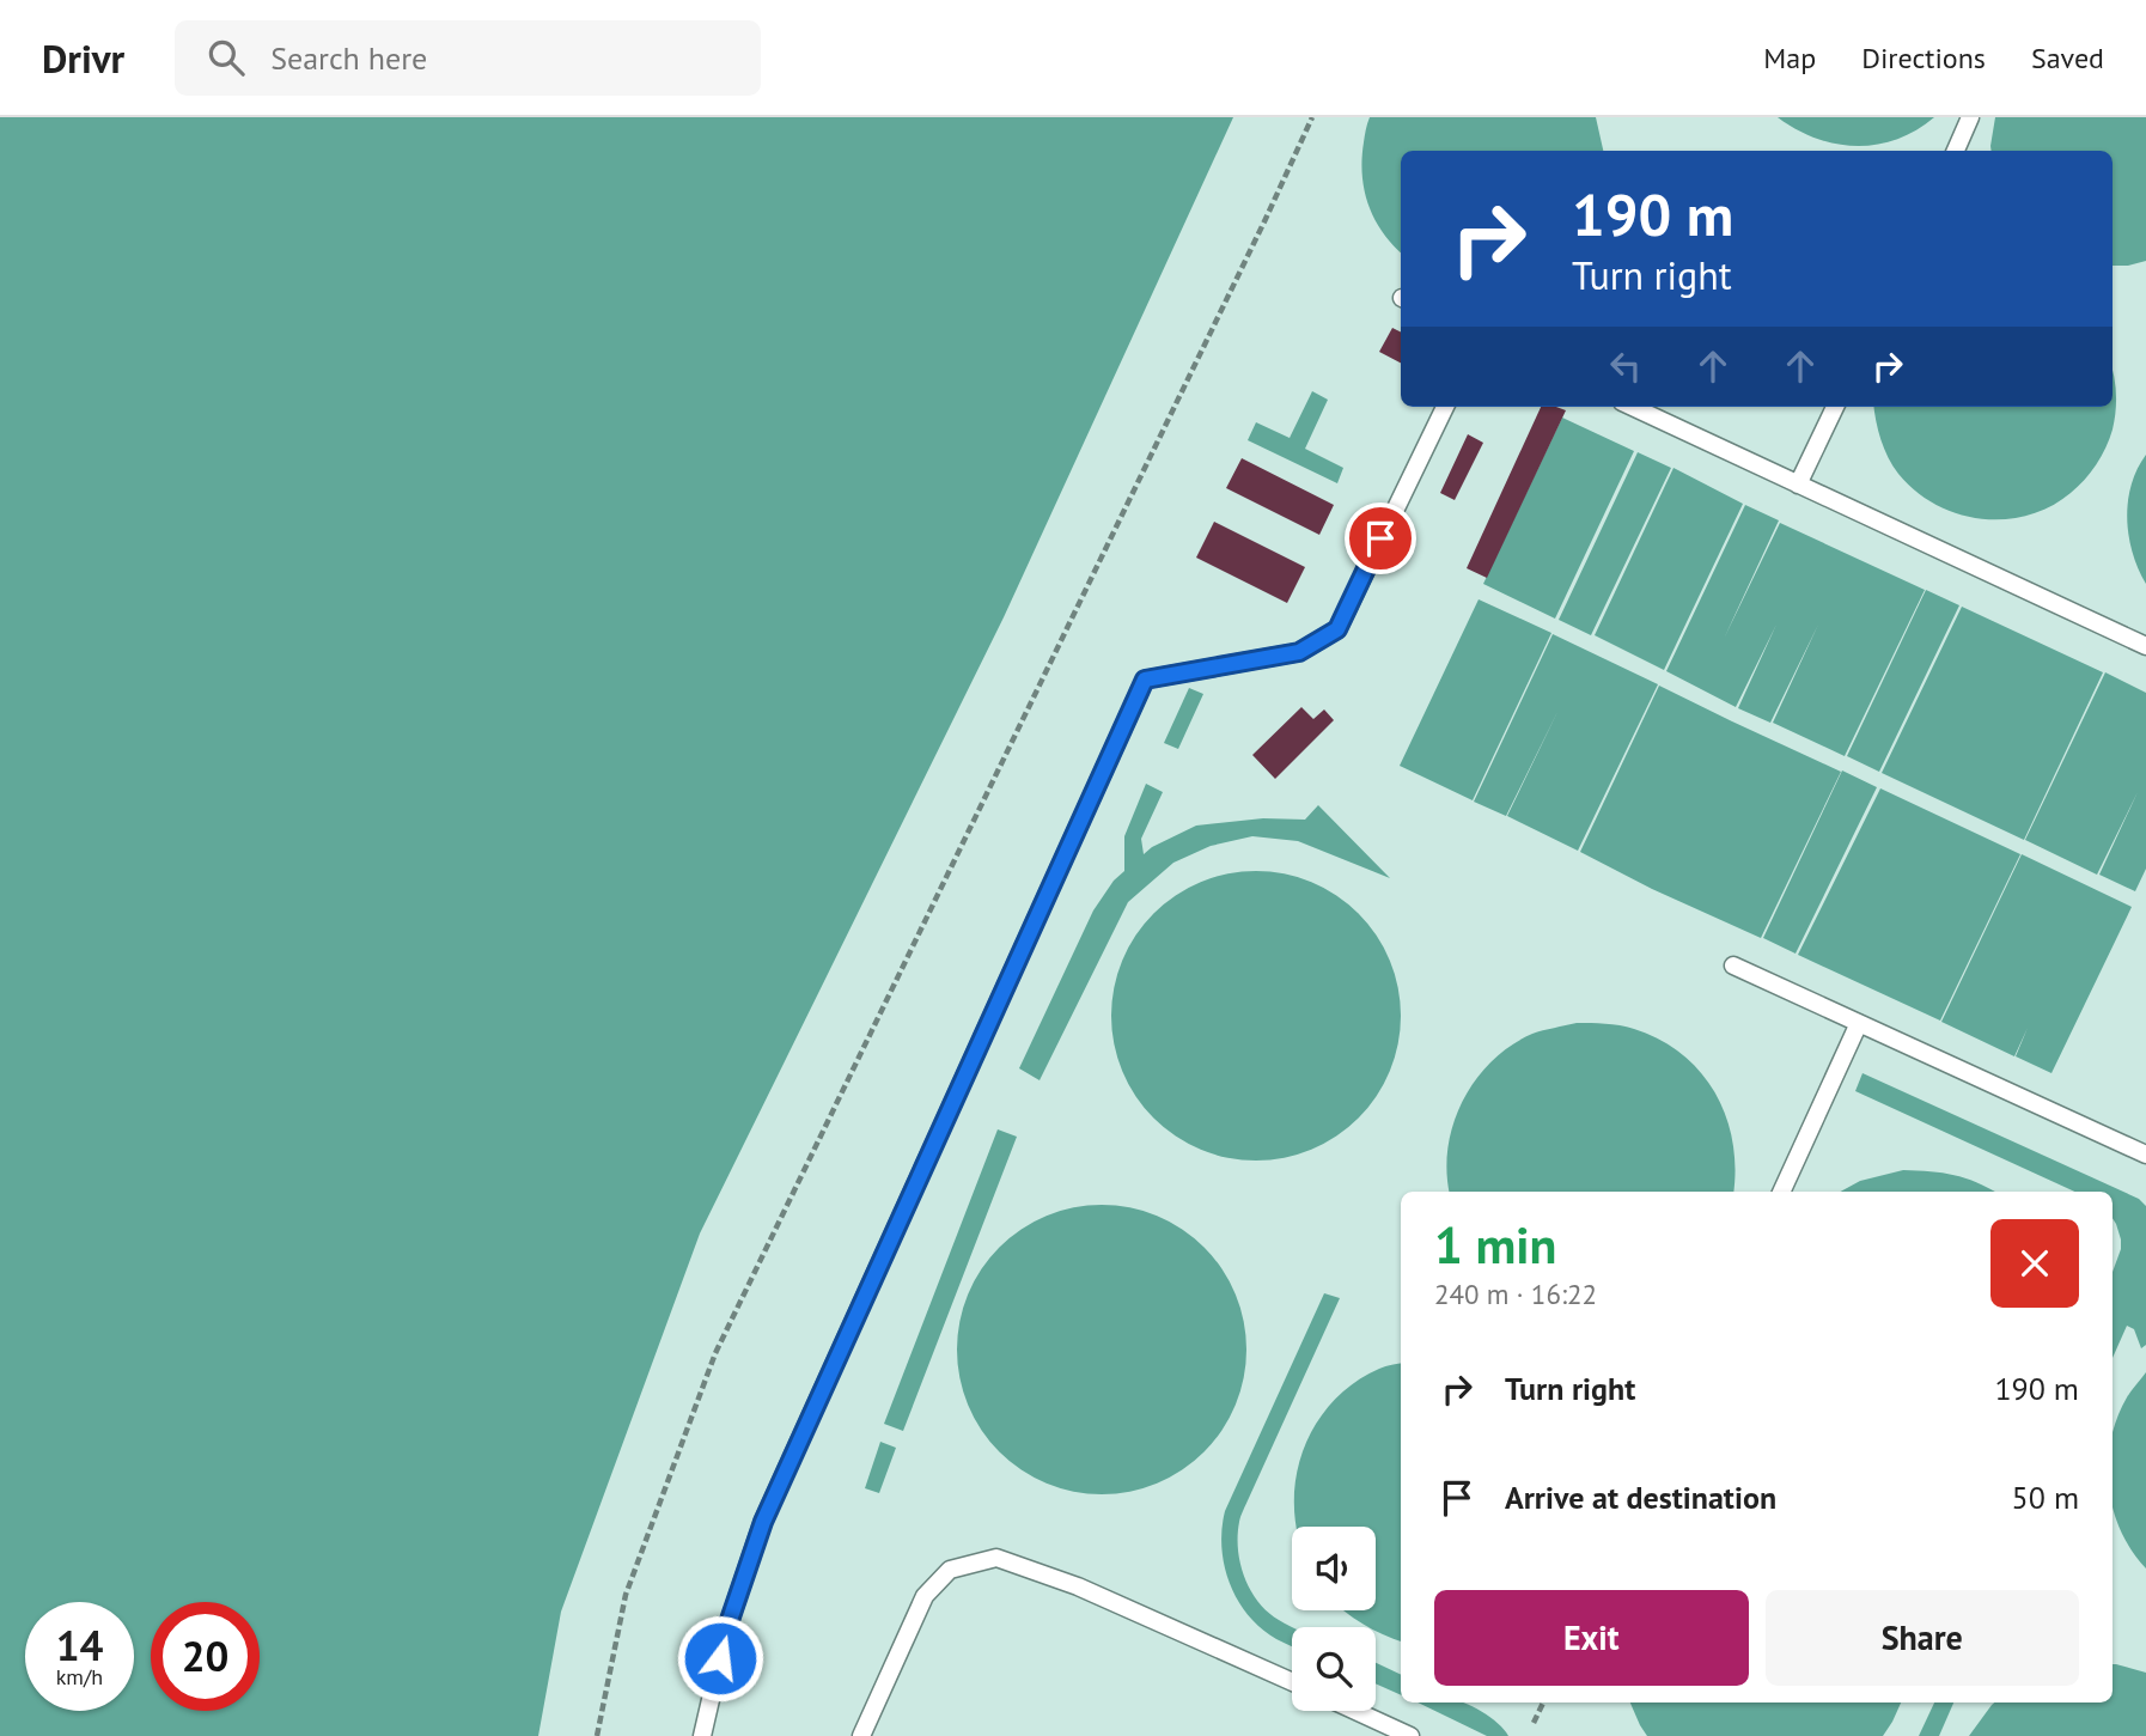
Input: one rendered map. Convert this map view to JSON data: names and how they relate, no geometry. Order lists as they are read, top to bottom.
{
  "page": {
    "header": "Drivr",
    "search": "Search here",
    "nav": ["Map", "Directions", "Saved"],
    "turn": ["190 m", "Turn right"],
    "heading": ["1 min", "240 m · 16:22"],
    "list": [
      {
        "name": "Turn right",
        "value": "190 m"
      },
      {
        "name": "Arrive at destination",
        "value": "50 m"
      }
    ],
    "buttons": ["Exit", "Share"],
    "speed": "14 km/h",
    "limit": "20"
  }
}
